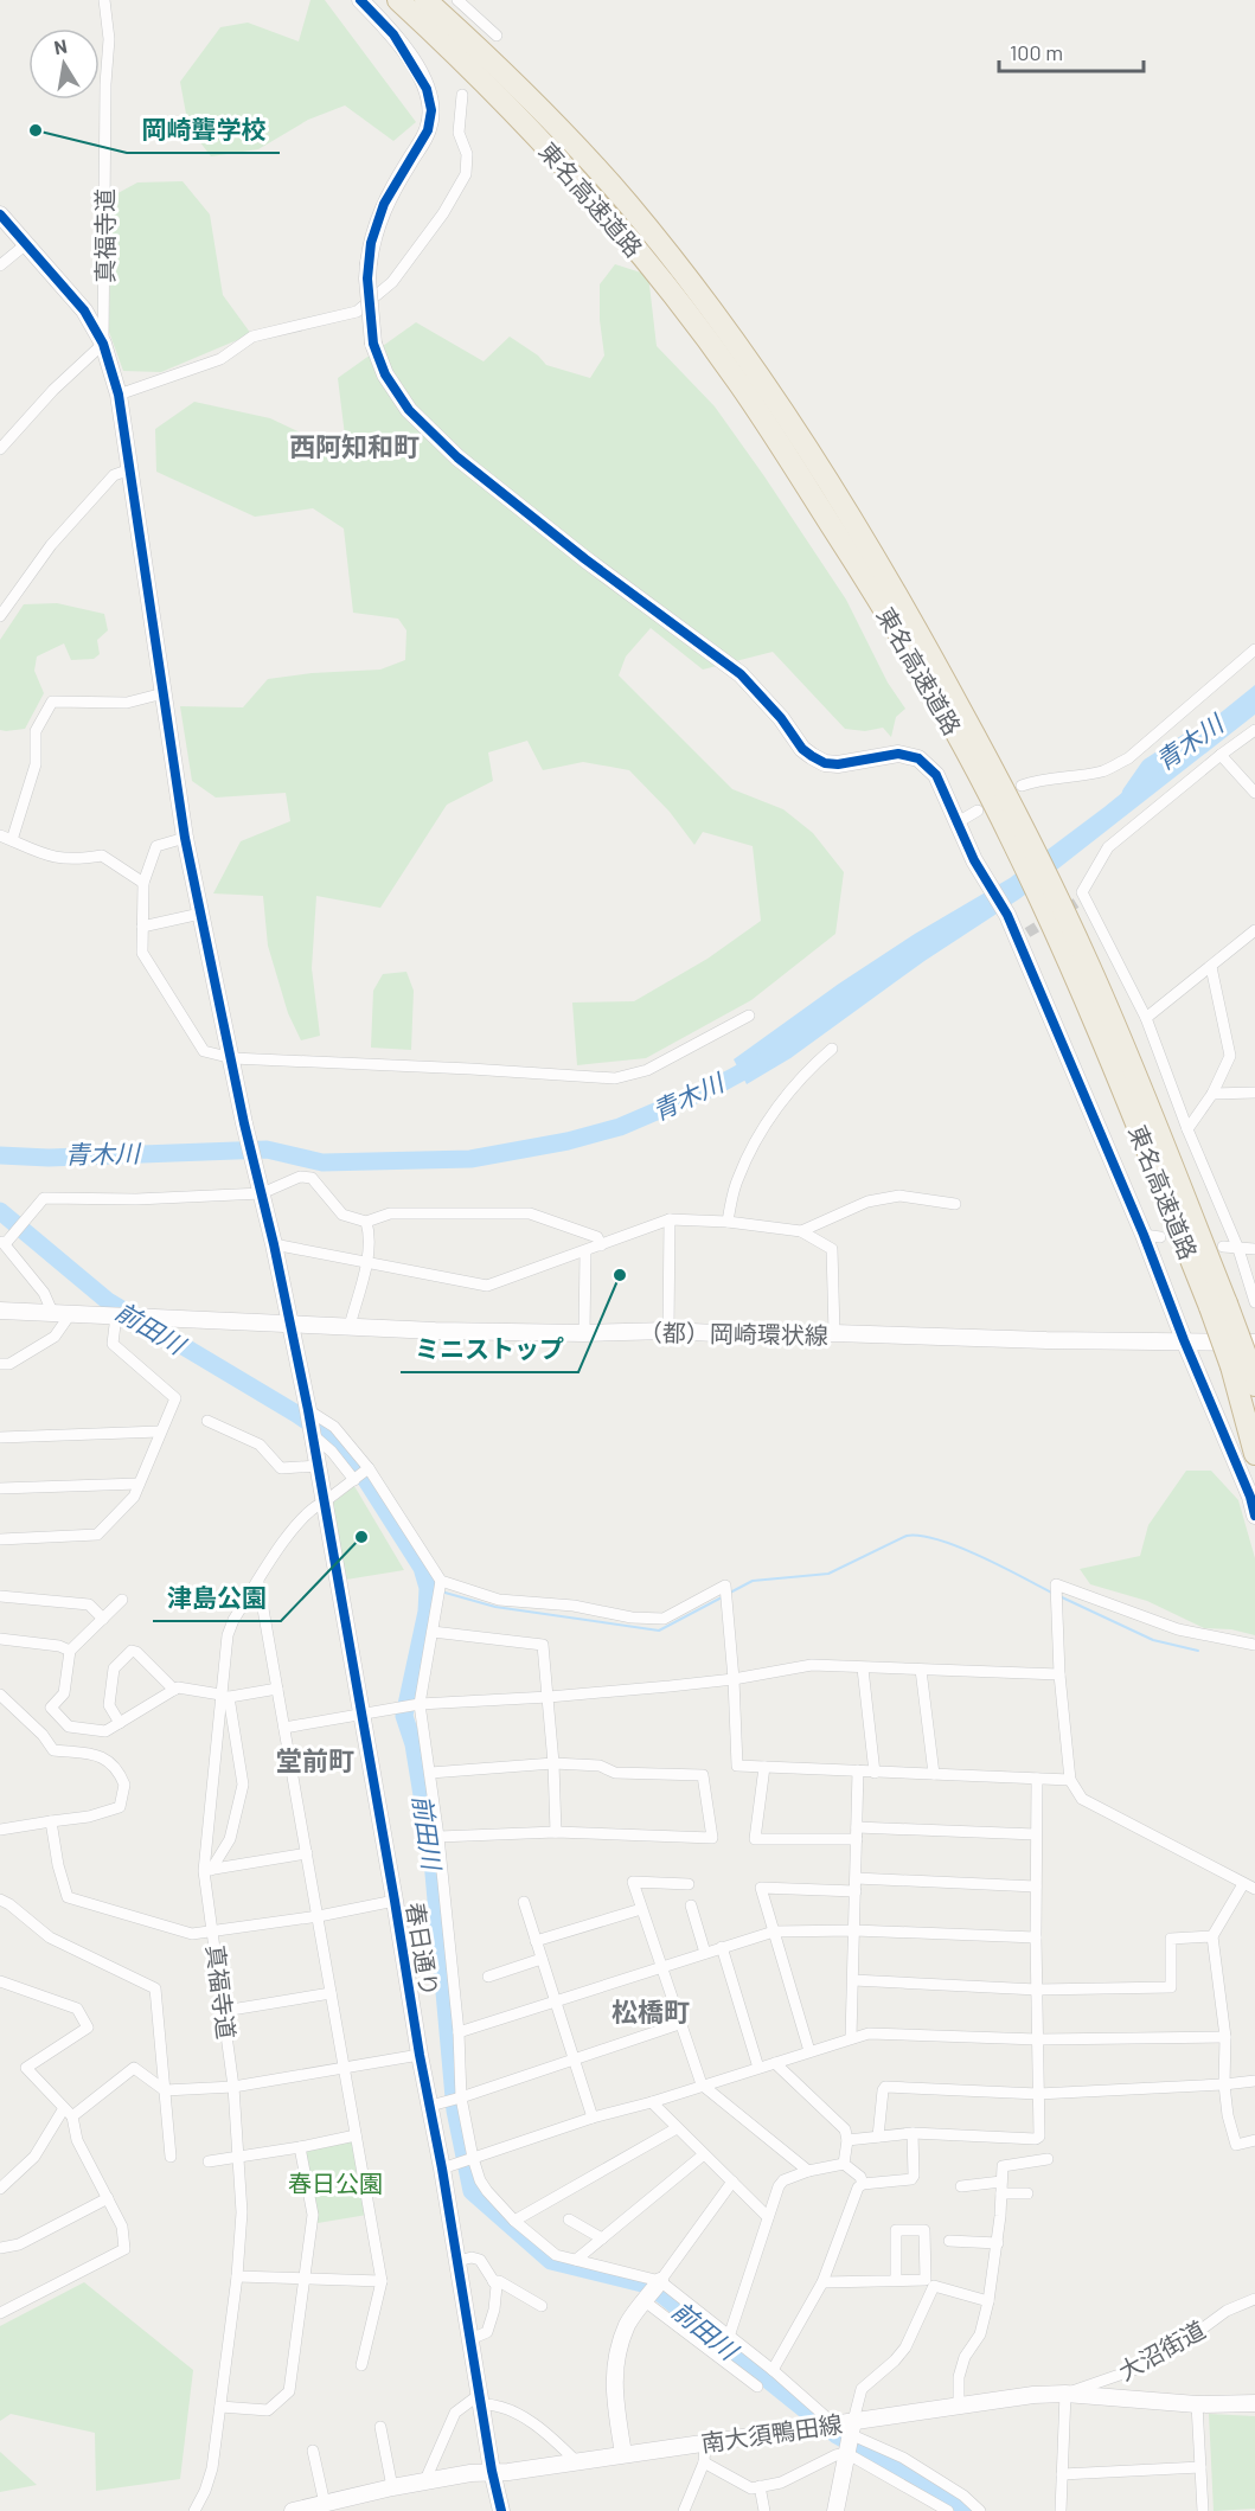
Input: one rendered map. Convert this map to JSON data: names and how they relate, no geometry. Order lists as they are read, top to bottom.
{
  "streets": {
    "highway": ["東名高速道路"],
    "street": [
      "真福寺道",
      "（都）岡崎環状線",
      "春日通り",
      "大沼街道",
      "南大須鴨田線"
    ]
  },
  "crossings": [
    ["真福寺道", "春日通り"],
    ["春日通り", "南大須鴨田線"],
    ["大沼街道", "南大須鴨田線"]
  ],
  "districts": ["西阿知和町", "堂前町", "松橋町"],
  "water": ["青木川", "前田川"],
  "parks": ["春日公園"],
  "places": ["岡崎聾学校", "ミニストップ", "津島公園"],
  "scale_bar": "100 m",
  "north": "top"
}
